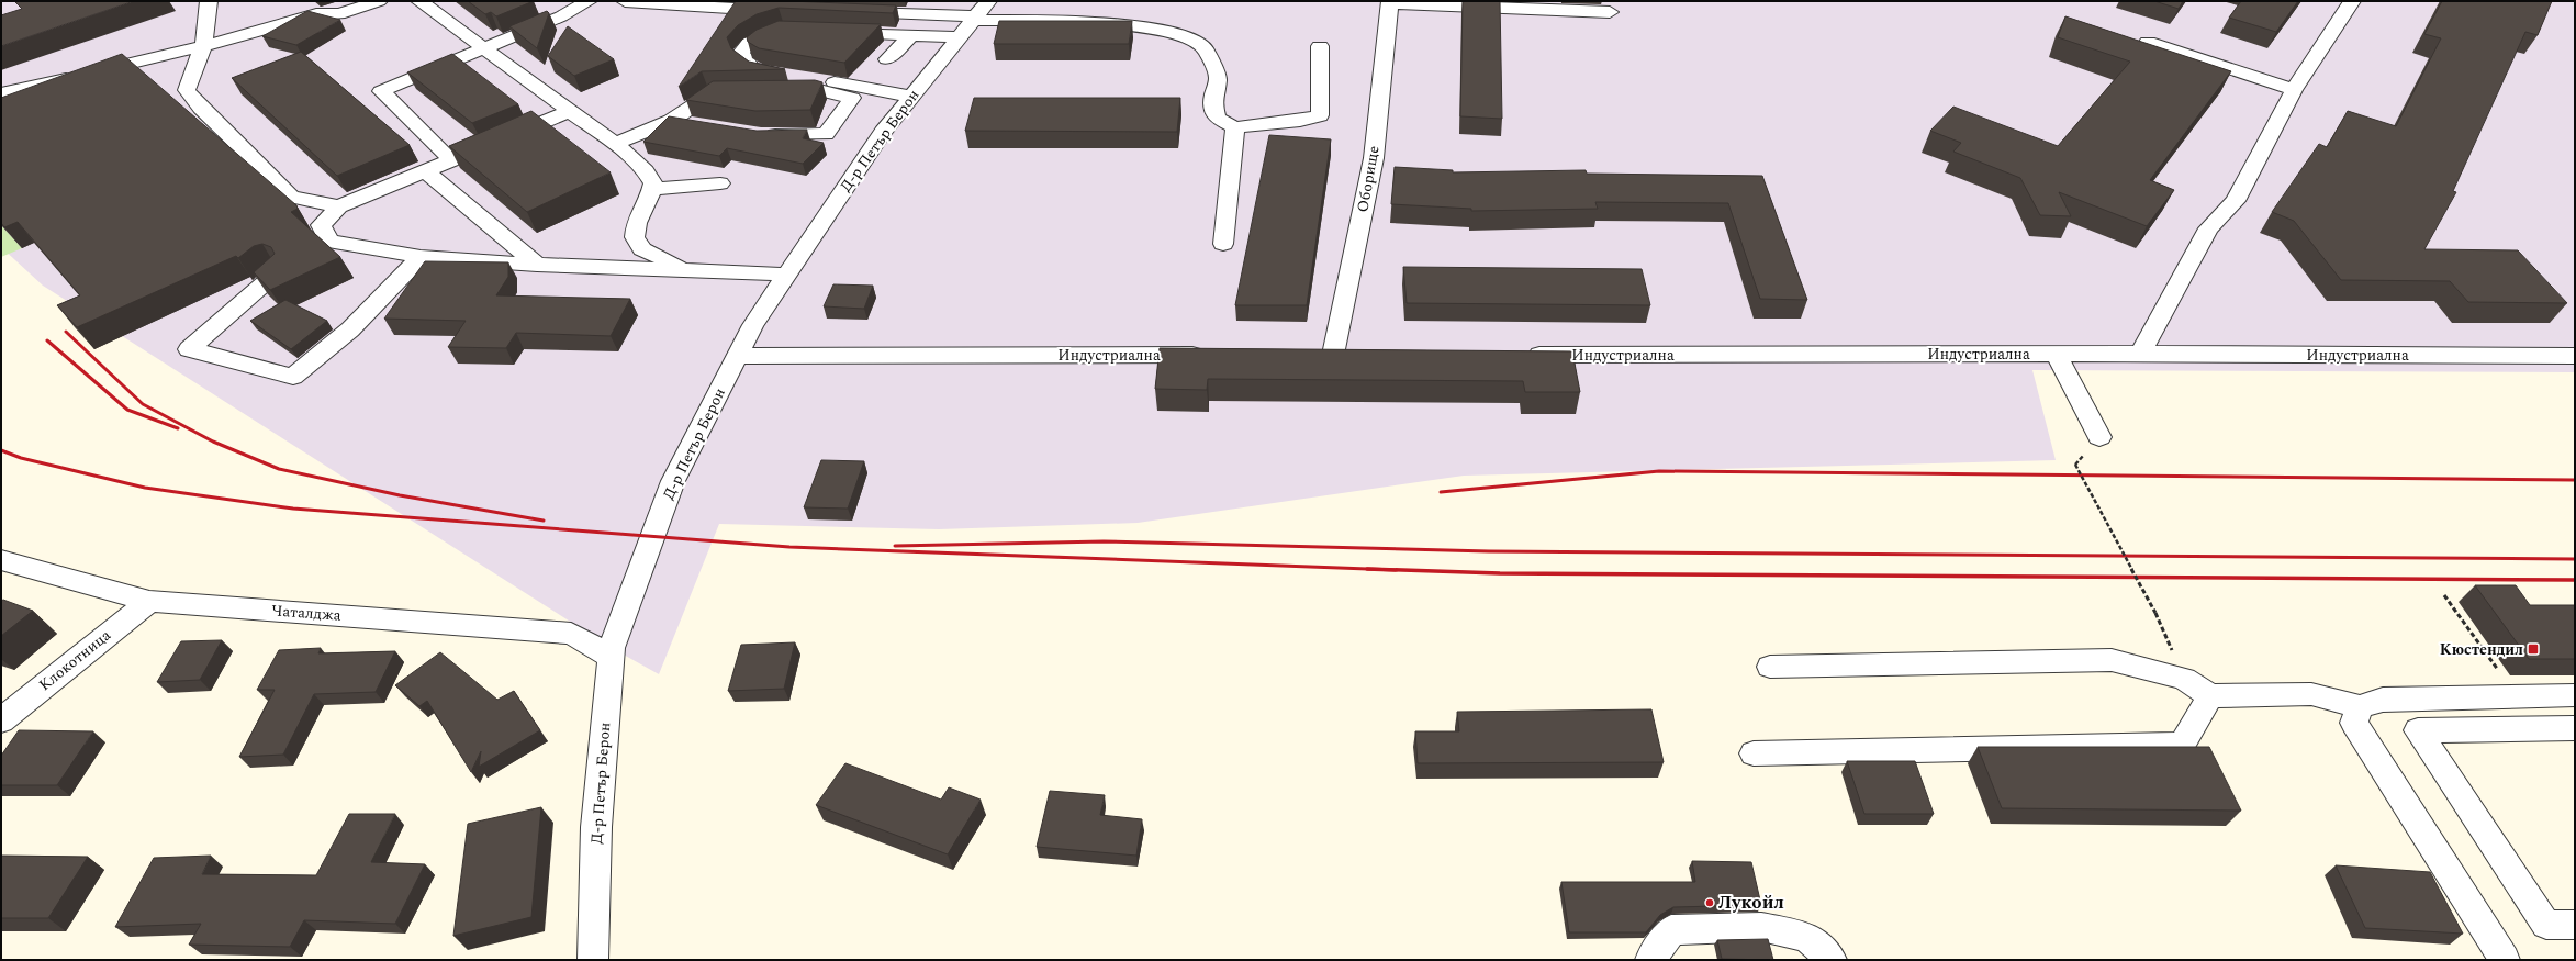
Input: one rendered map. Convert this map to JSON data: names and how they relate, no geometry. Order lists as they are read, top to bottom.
{
  "streets": {
    "street": [
      "Д-р Петър Берон",
      "Оборище",
      "Индустриална",
      "Чаталджа",
      "Клокотница"
    ]
  },
  "crossings": [
    ["Д-р Петър Берон", "Индустриална"],
    ["Д-р Петър Берон", "Чаталджа"],
    ["Чаталджа", "Клокотница"]
  ],
  "places": {
    "transit": ["Кюстендил"],
    "other": ["Лукойл"]
  }
}
